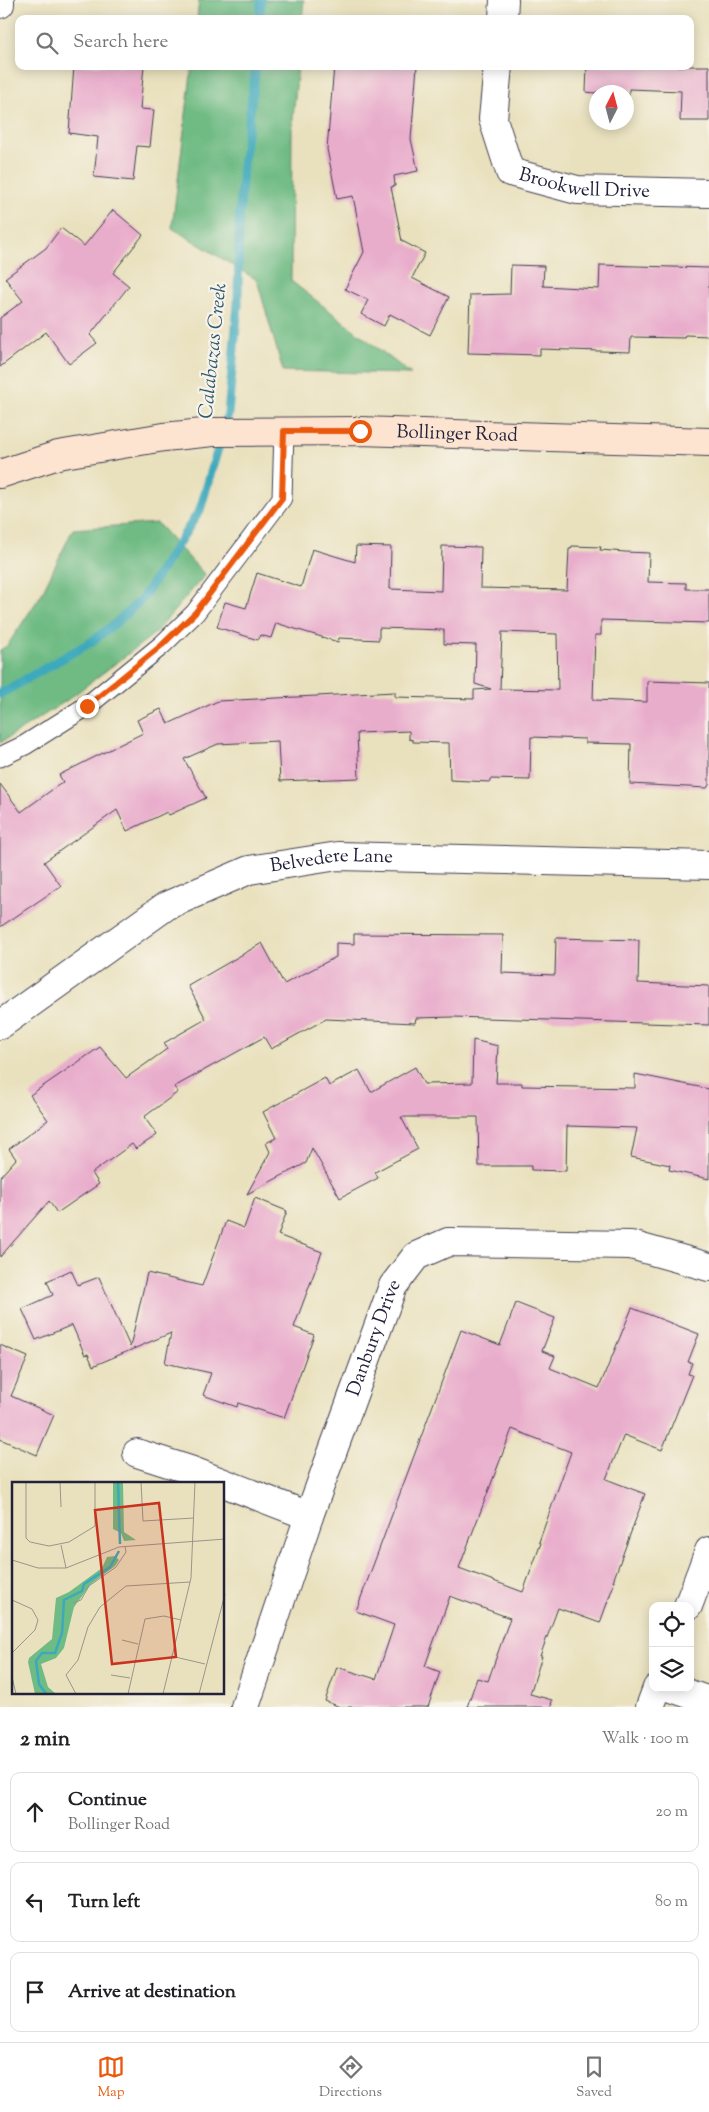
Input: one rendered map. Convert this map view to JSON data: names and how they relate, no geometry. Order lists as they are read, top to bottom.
{
  "streets": {
    "main road": ["Bollinger Road"],
    "street": ["Brookwell Drive", "Belvedere Lane", "Danbury Drive"]
  },
  "water": ["Calabazas Creek"],
  "north": "top",
  "page": {
    "search": "Search here",
    "heading": ["2 min", "Walk · 100 m"],
    "list": [
      ["Continue", "Bollinger Road", "20 m"],
      ["Turn left", "80 m"],
      "Arrive at destination"
    ],
    "nav": ["Map", "Directions", "Saved"]
  }
}
